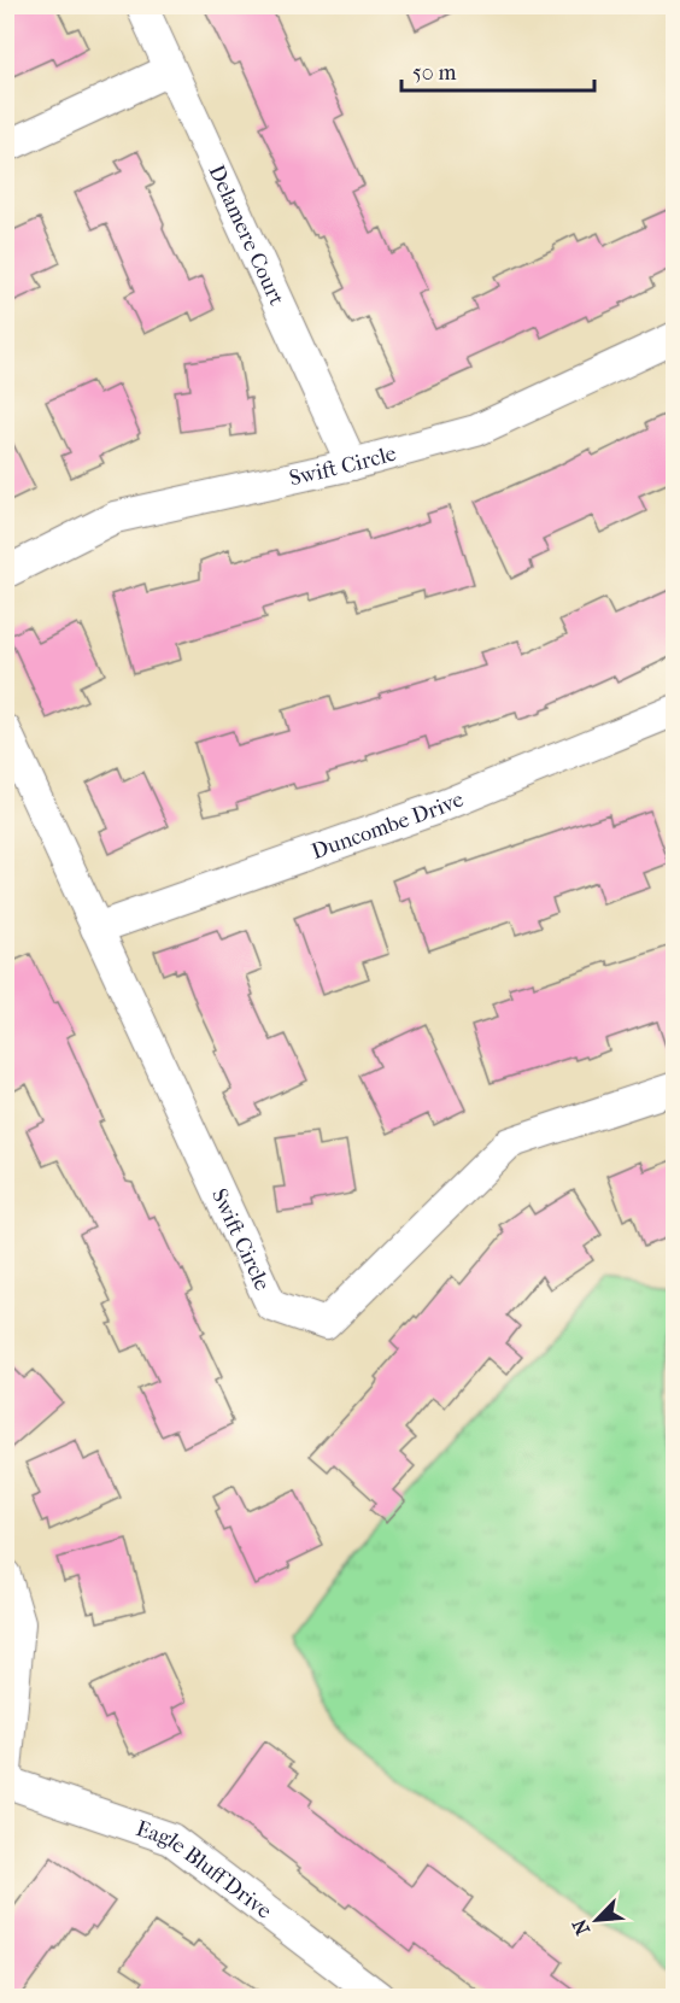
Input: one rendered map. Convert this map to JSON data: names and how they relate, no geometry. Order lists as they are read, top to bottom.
{
  "streets": {
    "street": [
      "Delamere Court",
      "Swift Circle",
      "Duncombe Drive",
      "Eagle Bluff Drive"
    ]
  },
  "crossings": [
    ["Delamere Court", "Swift Circle"],
    ["Swift Circle", "Duncombe Drive"]
  ],
  "scale_bar": "50 m",
  "north": "bottom left"
}
